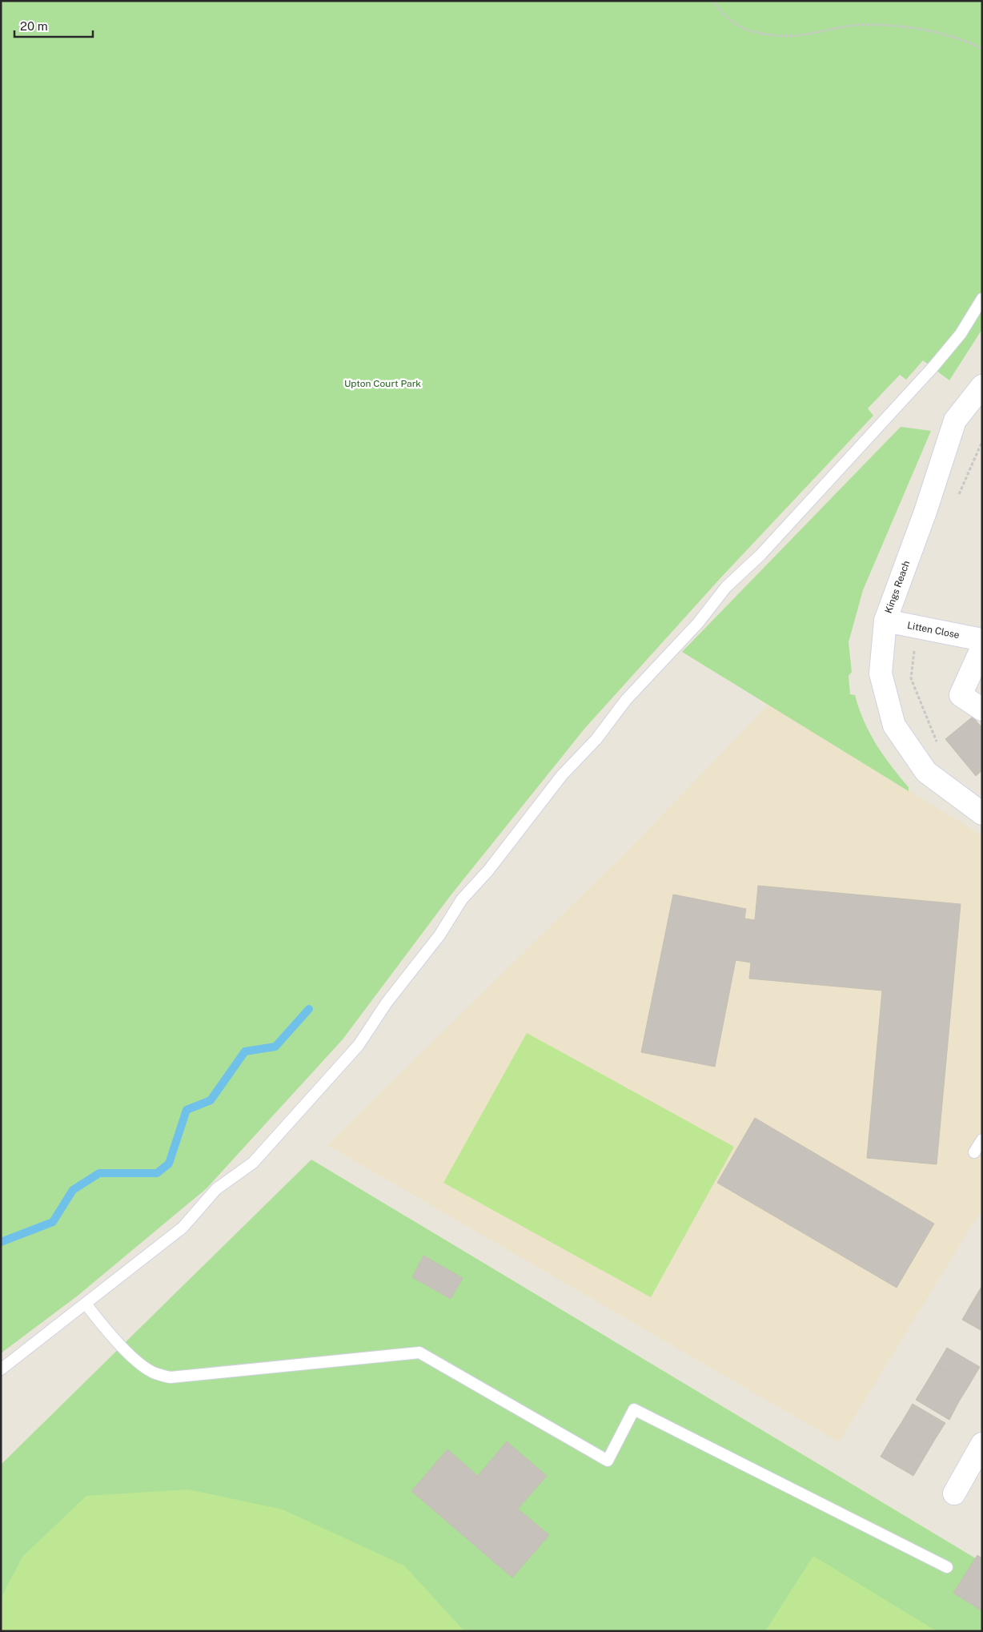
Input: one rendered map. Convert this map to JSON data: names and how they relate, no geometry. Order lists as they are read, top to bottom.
{
  "streets": {
    "street": ["Kings Reach", "Litten Close"]
  },
  "crossings": [
    ["Kings Reach", "Litten Close"]
  ],
  "parks": ["Upton Court Park"],
  "scale_bar": "20 m"
}
